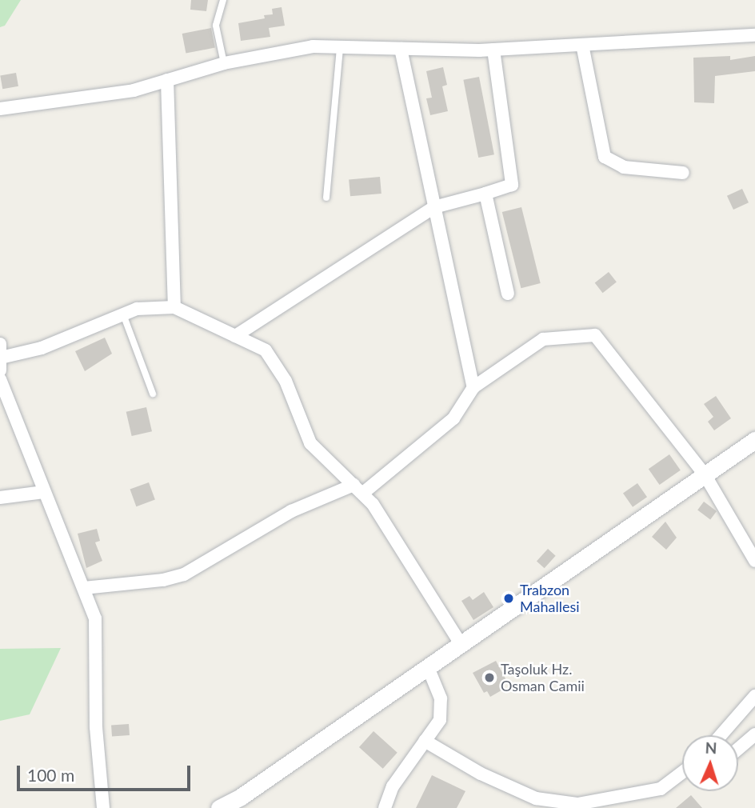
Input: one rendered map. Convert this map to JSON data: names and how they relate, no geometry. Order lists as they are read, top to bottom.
{
  "places": ["Trabzon Mahallesi", "Taşoluk Hz. Osman Camii"],
  "scale_bar": "100 m",
  "north": "top"
}
